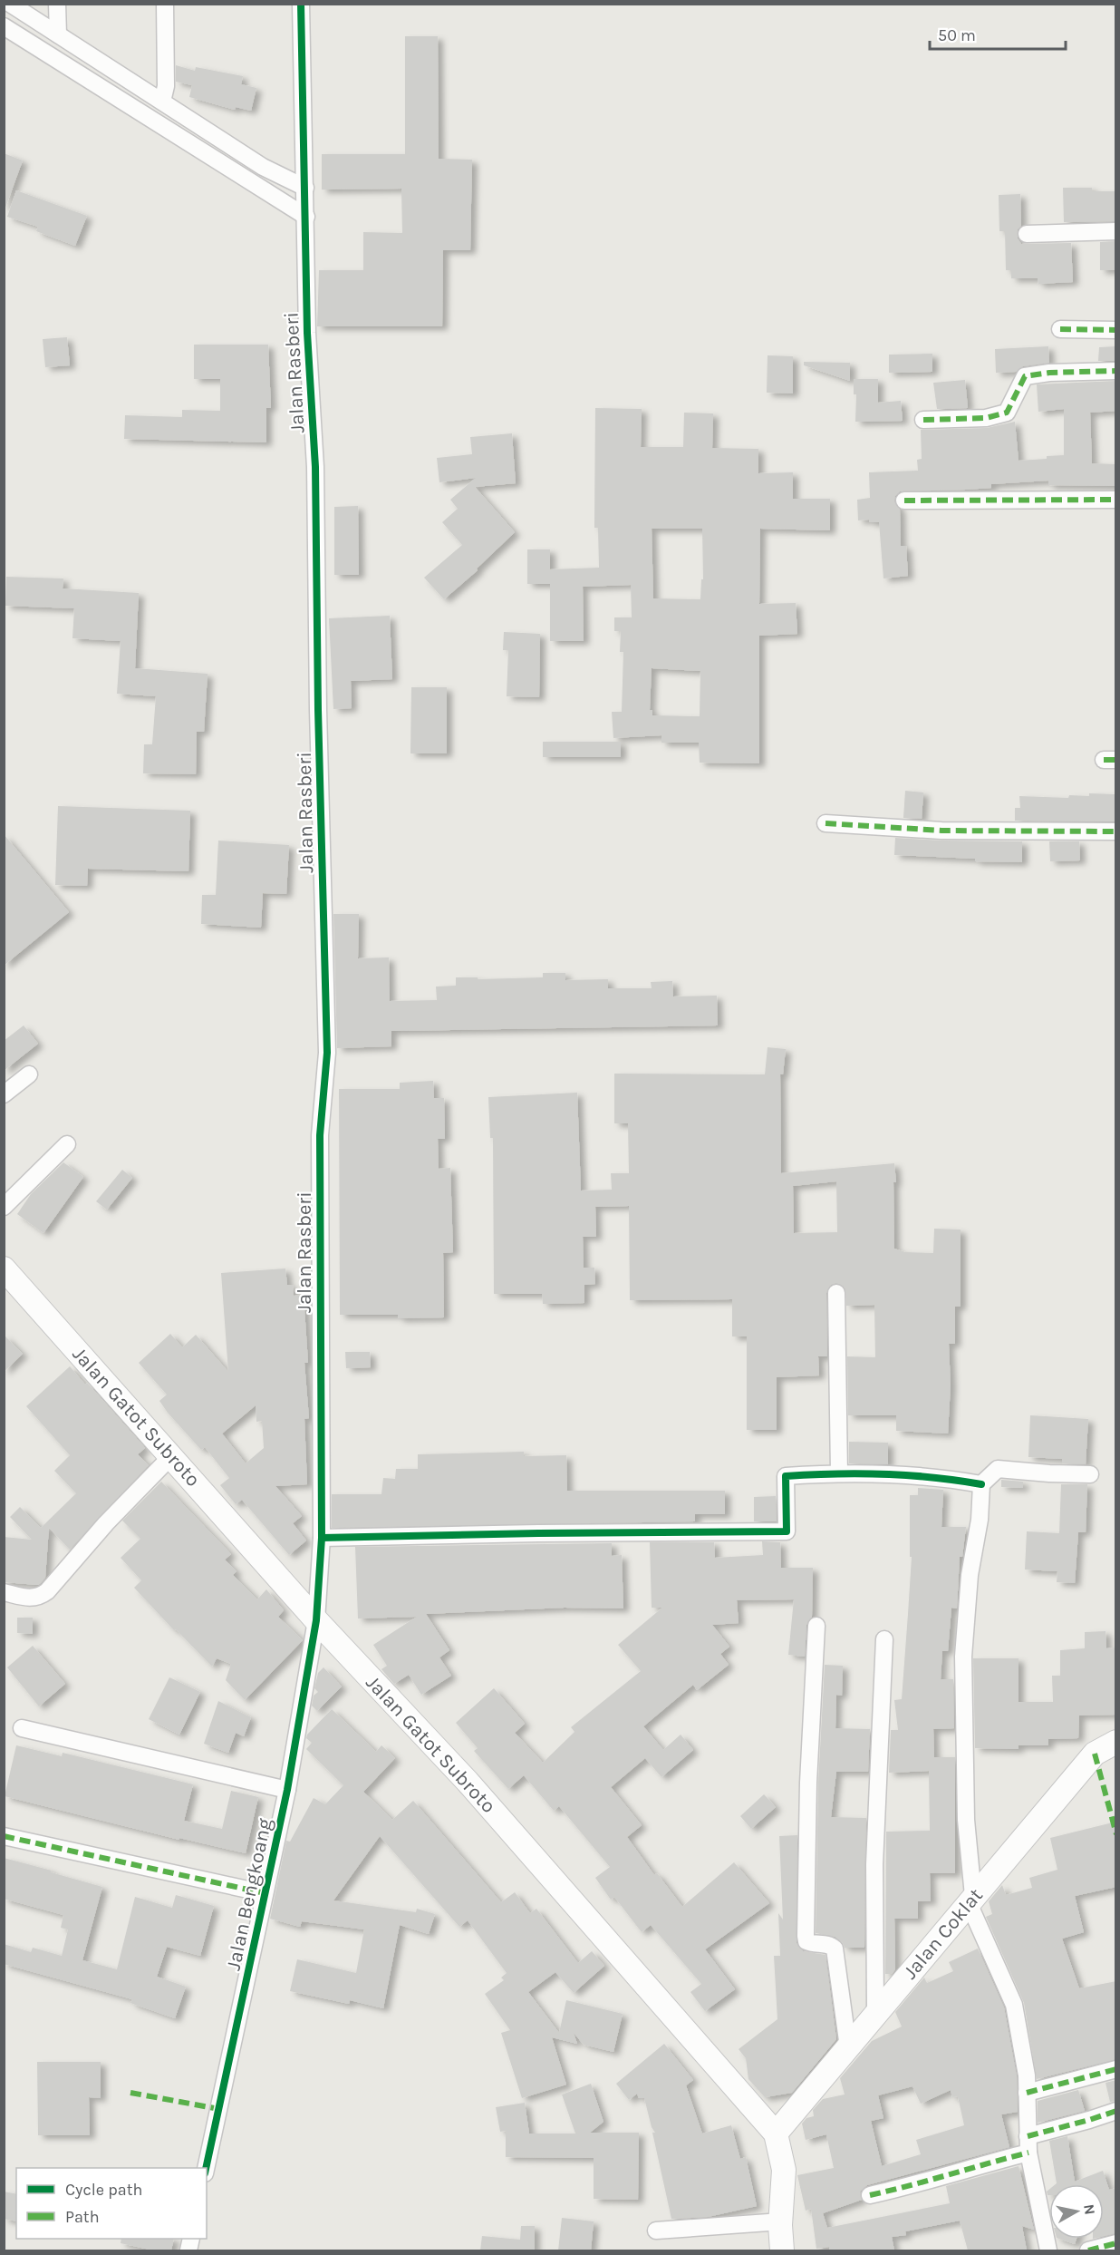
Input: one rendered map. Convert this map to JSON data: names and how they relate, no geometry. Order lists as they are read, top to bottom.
{
  "streets": {
    "main road": ["Jalan Gatot Subroto", "Jalan Coklat"],
    "street": ["Jalan Rasberi", "Jalan Bengkoang"]
  },
  "crossings": [
    ["Jalan Rasberi", "Jalan Gatot Subroto"],
    ["Jalan Rasberi", "Jalan Bengkoang"],
    ["Jalan Gatot Subroto", "Jalan Bengkoang"],
    ["Jalan Gatot Subroto", "Jalan Coklat"]
  ],
  "legend": ["Cycle path", "Path"],
  "scale_bar": "50 m",
  "north": "right"
}
